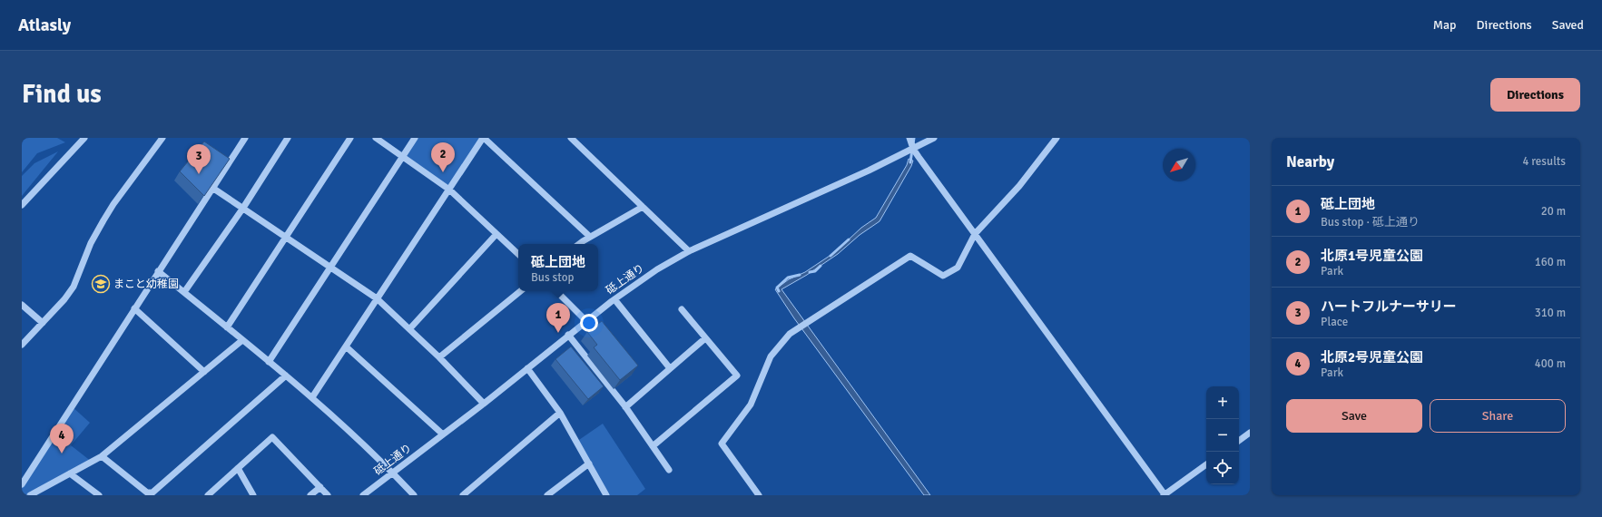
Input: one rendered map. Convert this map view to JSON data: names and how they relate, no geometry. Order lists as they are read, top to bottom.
{
  "streets": {
    "street": ["砥上通り"]
  },
  "places": {
    "school or university": ["まこと幼稚園"]
  },
  "north": "bottom left",
  "page": {
    "header": "Atlasly",
    "nav": ["Map", "Directions", "Saved"],
    "buttons": [
      "Directions",
      ["Save", "Share"]
    ],
    "title": "Find us",
    "heading": ["Nearby", "4 results"],
    "pins": [
      "2",
      "3",
      "1",
      "4"
    ],
    "list": [
      {
        "mark": "1",
        "name": "砥上団地",
        "note": "Bus stop · 砥上通り",
        "value": "20 m"
      },
      {
        "mark": "2",
        "name": "北原1号児童公園",
        "note": "Park",
        "value": "160 m"
      },
      {
        "mark": "3",
        "name": "ハートフルナーサリー",
        "note": "Place",
        "value": "310 m"
      },
      {
        "mark": "4",
        "name": "北原2号児童公園",
        "note": "Park",
        "value": "400 m"
      }
    ],
    "popup": ["砥上団地", "Bus stop"],
    "map_buttons": ["+", "−"]
  }
}
